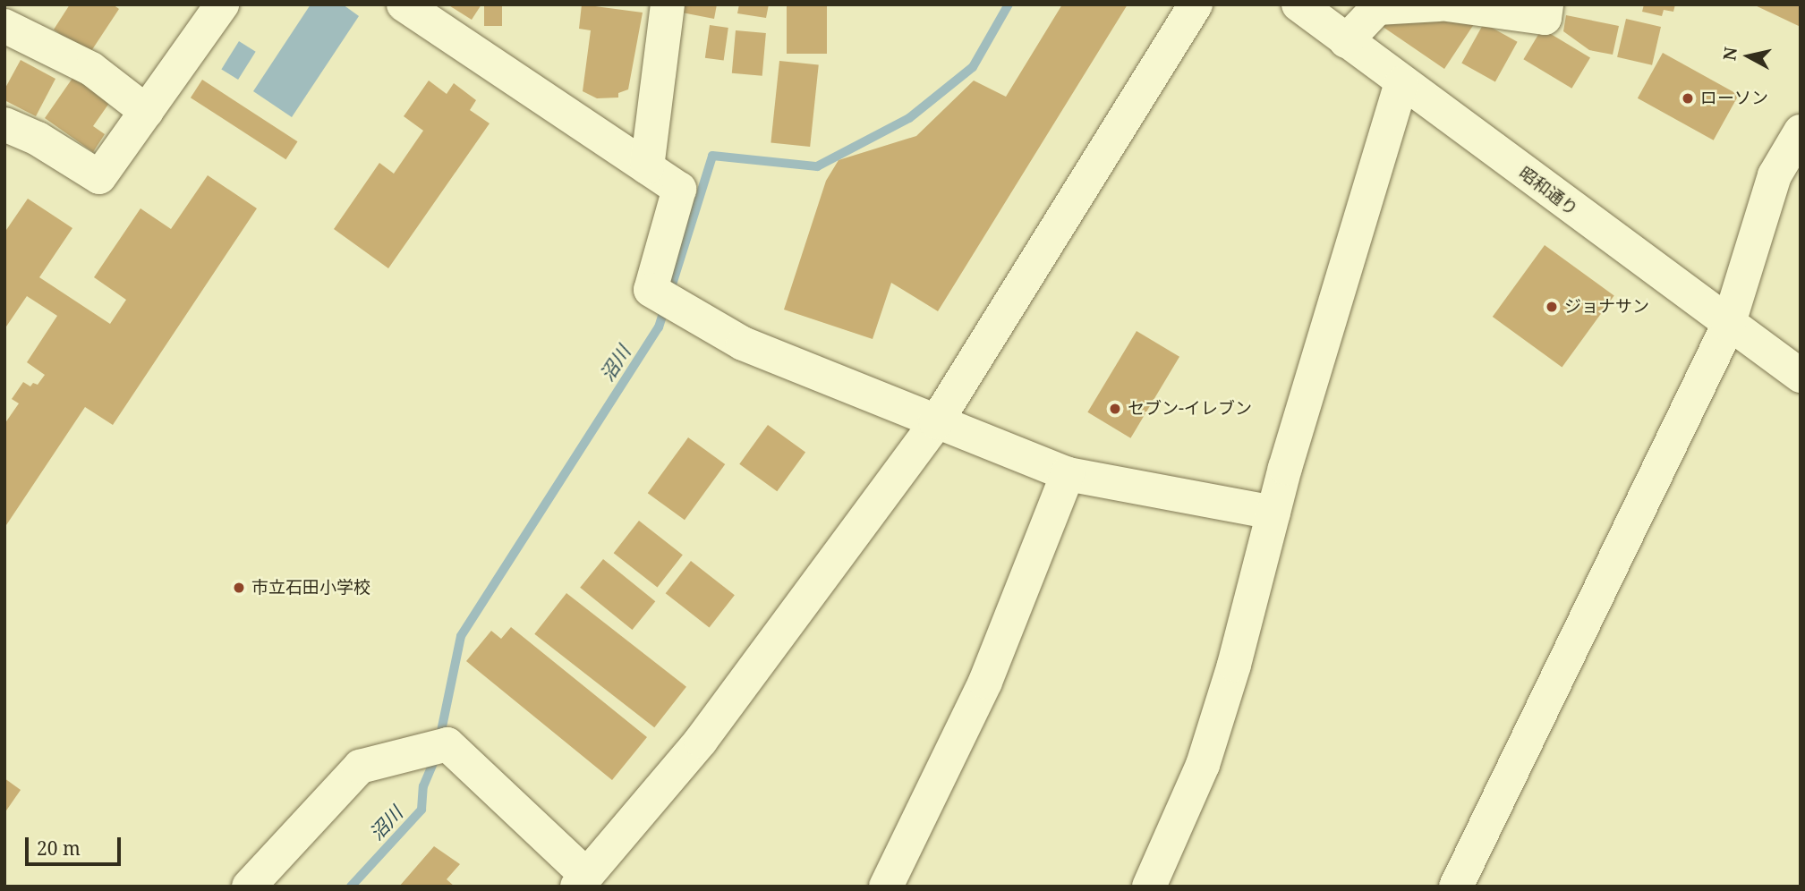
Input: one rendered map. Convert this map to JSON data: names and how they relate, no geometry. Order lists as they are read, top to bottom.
{
  "streets": {
    "street": ["昭和通り"]
  },
  "water": ["沼川"],
  "places": [
    "ローソン",
    "ジョナサン",
    "セブン-イレブン",
    "市立石田小学校"
  ],
  "scale_bar": "20 m",
  "north": "left"
}
